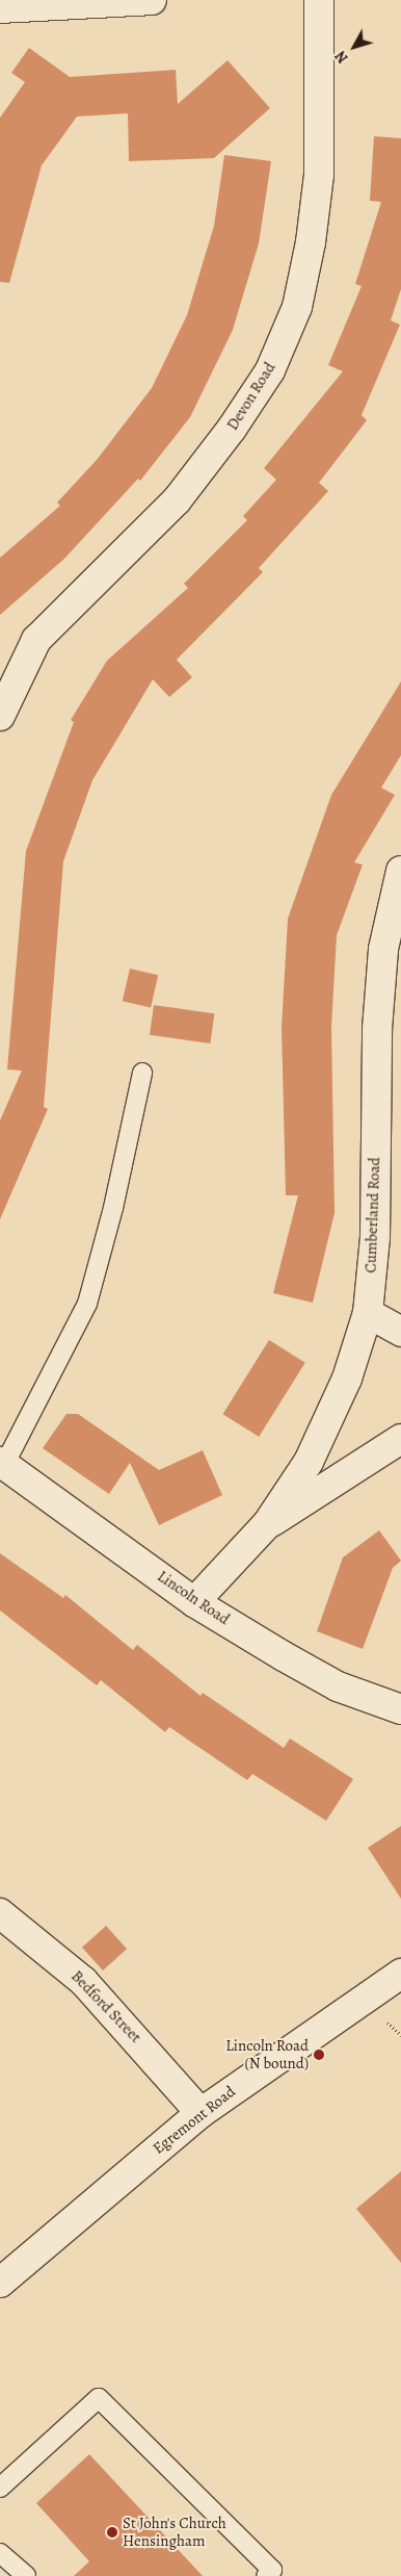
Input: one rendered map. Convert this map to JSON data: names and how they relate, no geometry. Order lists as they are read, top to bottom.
{
  "streets": {
    "street": [
      "Devon Road",
      "Cumberland Road",
      "Lincoln Road",
      "Bedford Street",
      "Egremont Road"
    ]
  },
  "crossings": [
    ["Cumberland Road", "Lincoln Road"],
    ["Bedford Street", "Egremont Road"]
  ],
  "places": ["Lincoln Road (N bound)", "St John's Church Hensingham"],
  "north": "bottom left"
}
